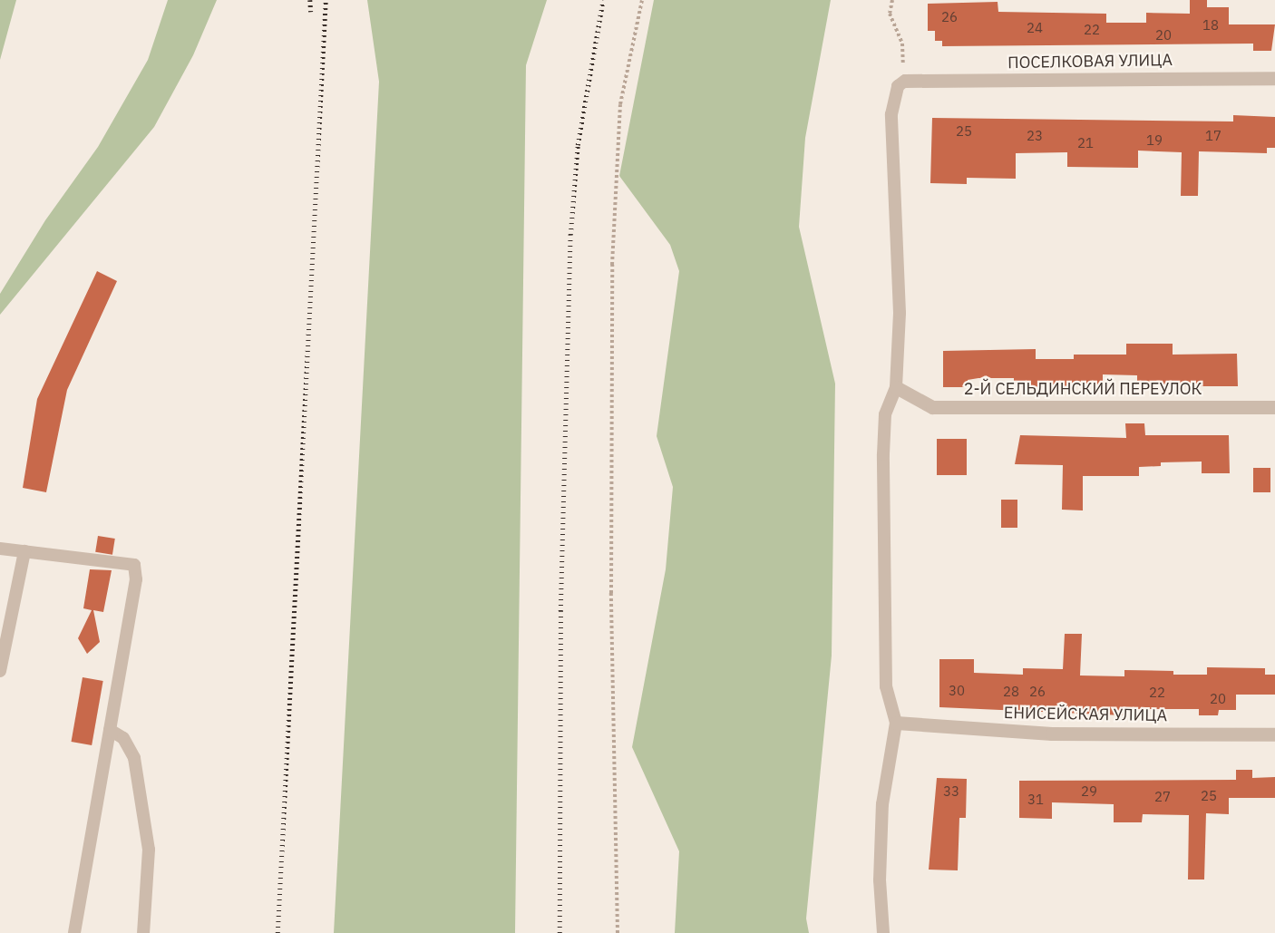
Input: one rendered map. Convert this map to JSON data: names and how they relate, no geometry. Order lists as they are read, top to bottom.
{
  "streets": {
    "street": ["ПОСЕЛКОВАЯ УЛИЦА", "2-Й СЕЛЬДИНСКИЙ ПЕРЕУЛОК", "ЕНИСЕЙСКАЯ УЛИЦА"]
  },
  "house_numbers": [
    "26",
    "18",
    "24",
    "22",
    "20",
    "25",
    "23",
    "17",
    "19",
    "21",
    "30",
    "28",
    "26",
    "22",
    "20",
    "33",
    "29",
    "25",
    "27",
    "31"
  ]
}
